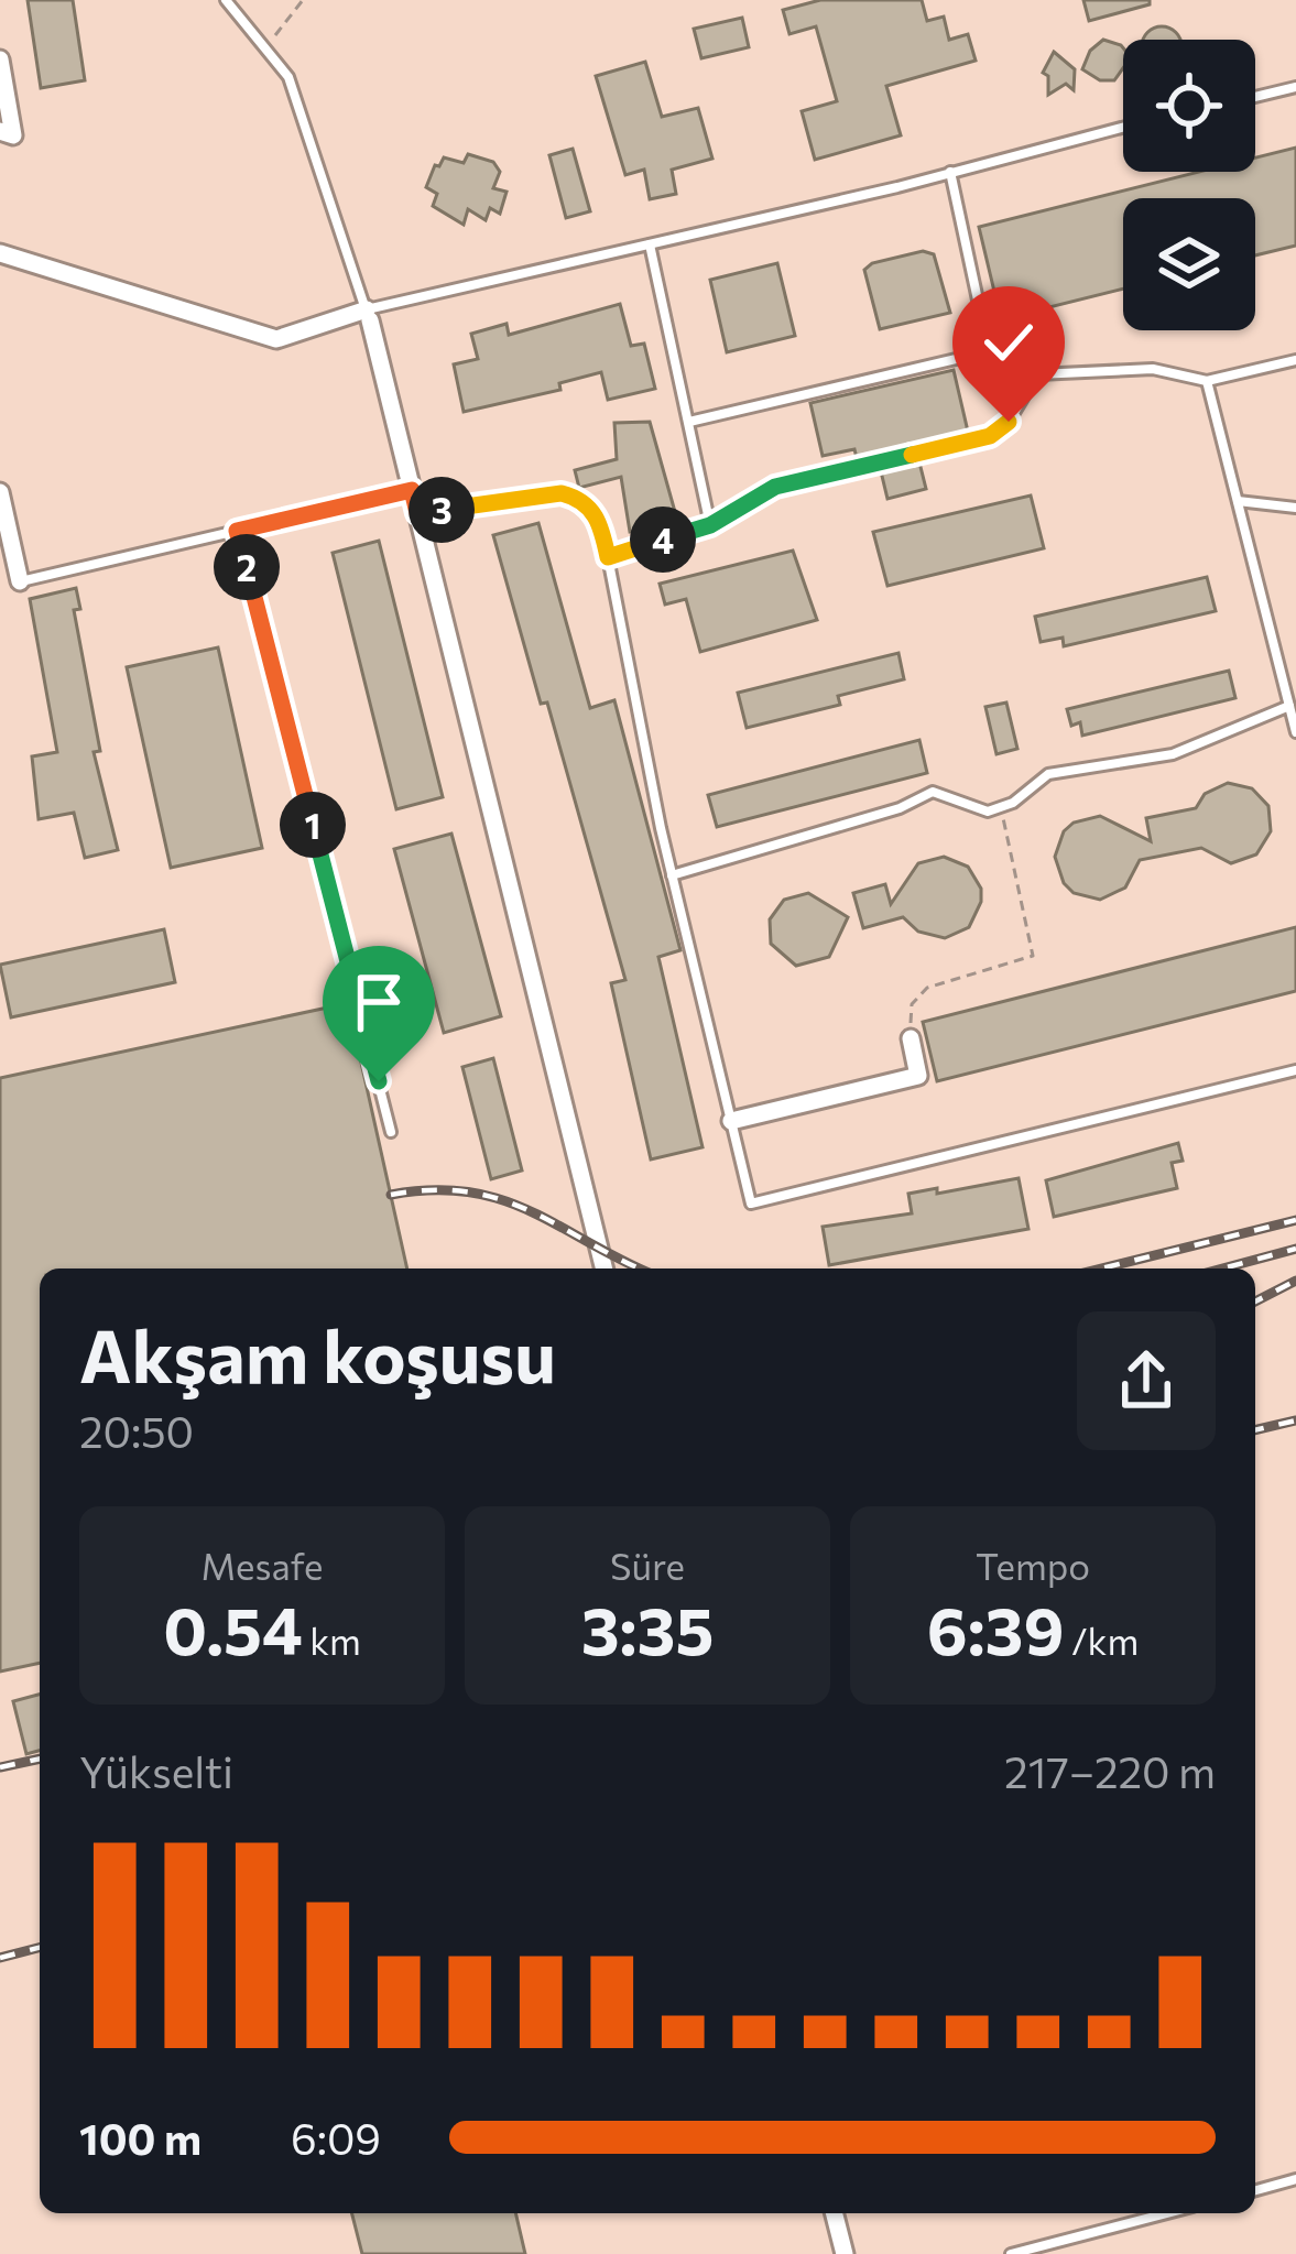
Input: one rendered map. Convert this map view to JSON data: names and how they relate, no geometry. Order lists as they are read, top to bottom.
{
  "page": {
    "pins": [
      "3",
      "4",
      "2",
      "1"
    ],
    "heading": ["Akşam koşusu", "20:50"],
    "stats": [
      ["Mesafe", "0.54 km"],
      ["Süre", "3:35"],
      ["Tempo", "6:39 /km"]
    ],
    "chart": ["Yükselti", "217–220 m"],
    "list": [
      {
        "name": "100 m",
        "note": "6:09"
      }
    ]
  }
}
